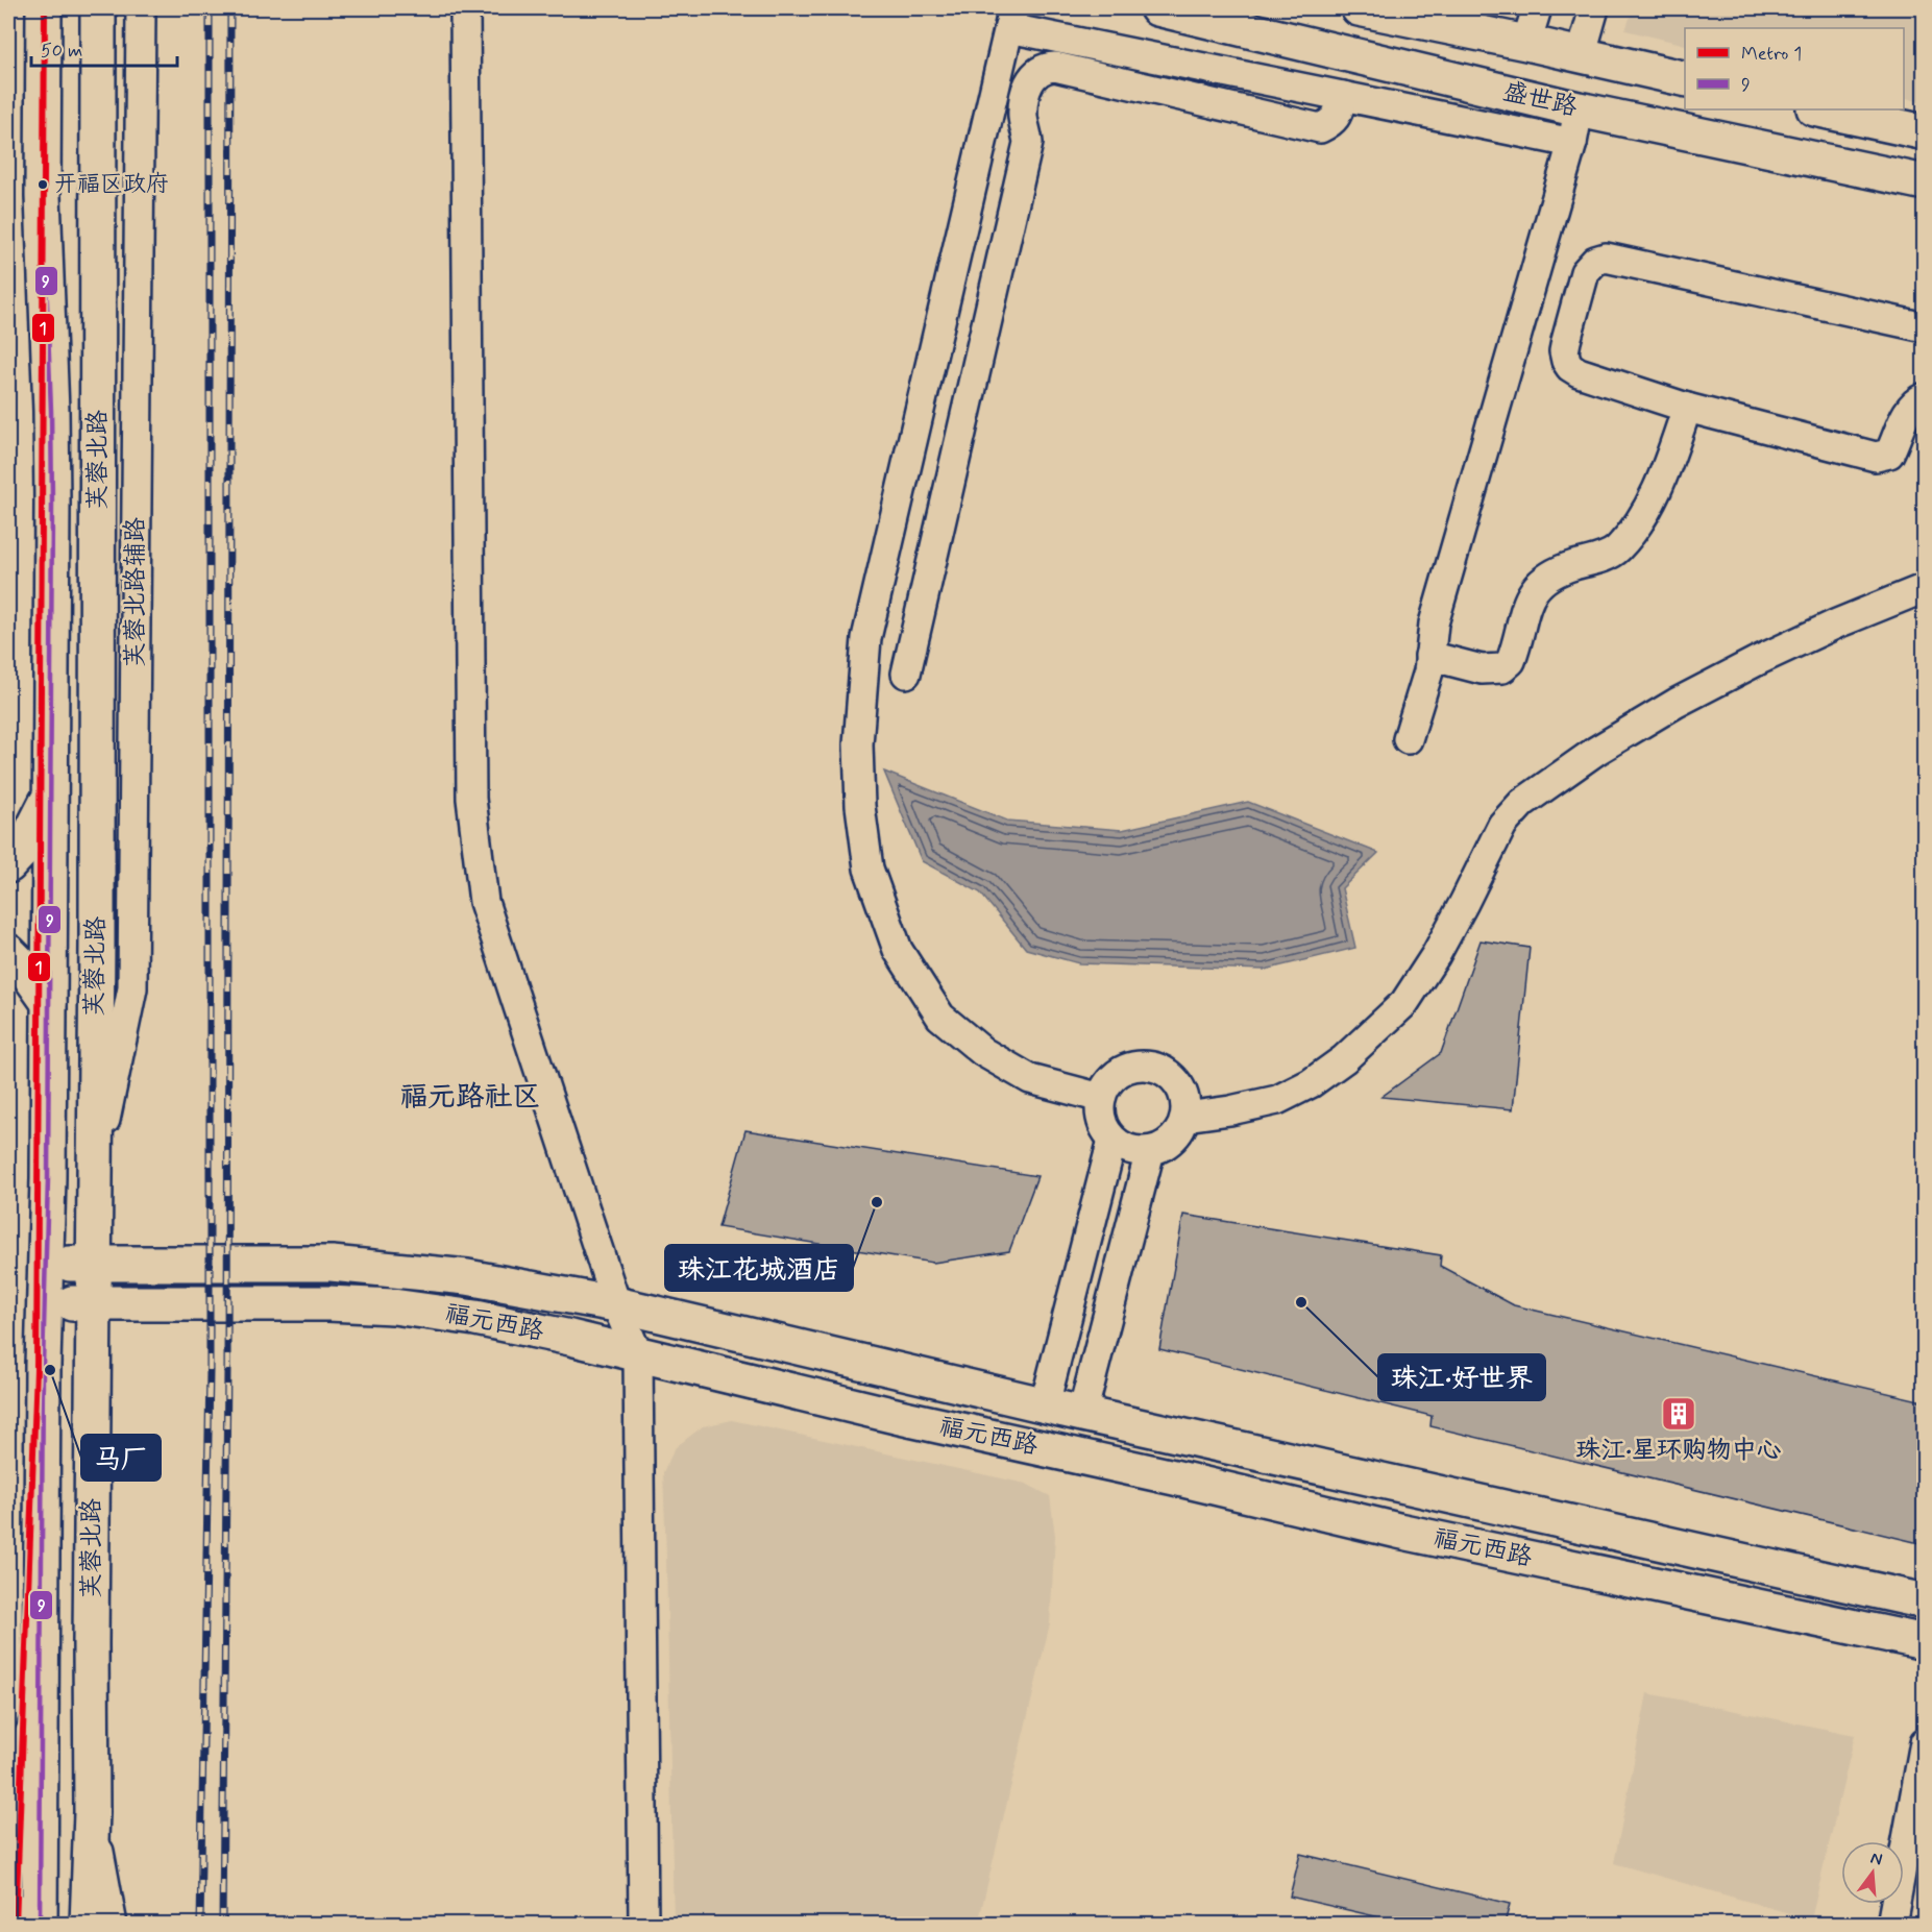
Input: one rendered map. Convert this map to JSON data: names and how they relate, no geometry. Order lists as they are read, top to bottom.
{
  "streets": {
    "main road": ["盛世路", "芙蓉北路", "福元西路"],
    "street": ["芙蓉北路辅路"]
  },
  "crossings": [
    ["芙蓉北路", "芙蓉北路辅路"],
    ["芙蓉北路", "福元西路"]
  ],
  "districts": ["福元路社区"],
  "places": {
    "other": [
      "开福区政府",
      "珠江花城酒店",
      "珠江·好世界",
      "马厂"
    ],
    "building": ["珠江·星环购物中心"]
  },
  "lines": ["metro line 1", "transit line 9"],
  "legend": ["Metro 1", "9"],
  "scale_bar": "50 m",
  "north": "top"
}
